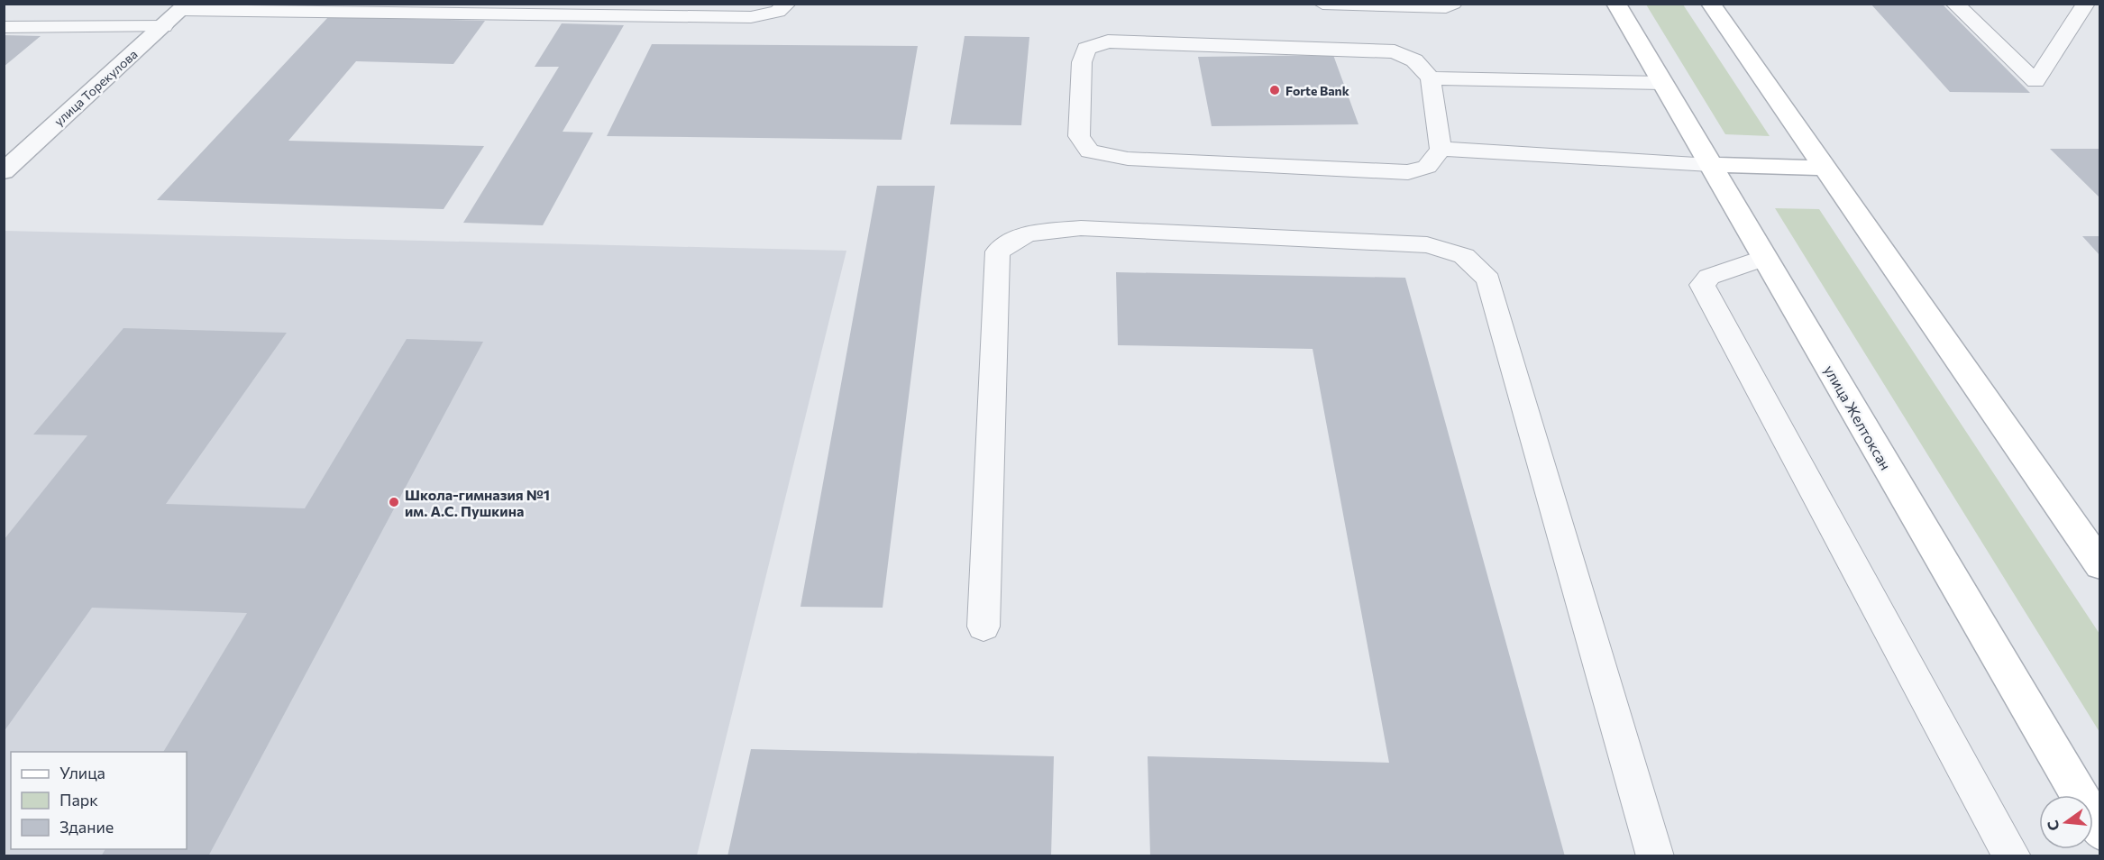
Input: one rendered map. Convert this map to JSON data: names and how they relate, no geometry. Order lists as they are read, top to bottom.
{
  "streets": {
    "main road": ["улица Желтоксан"],
    "street": ["улица Торекулова"]
  },
  "places": ["Forte Bank", "Школа-гимназия №1 им. А.С. Пушкина"],
  "legend": ["Улица", "Парк", "Здание"],
  "north": "left"
}
